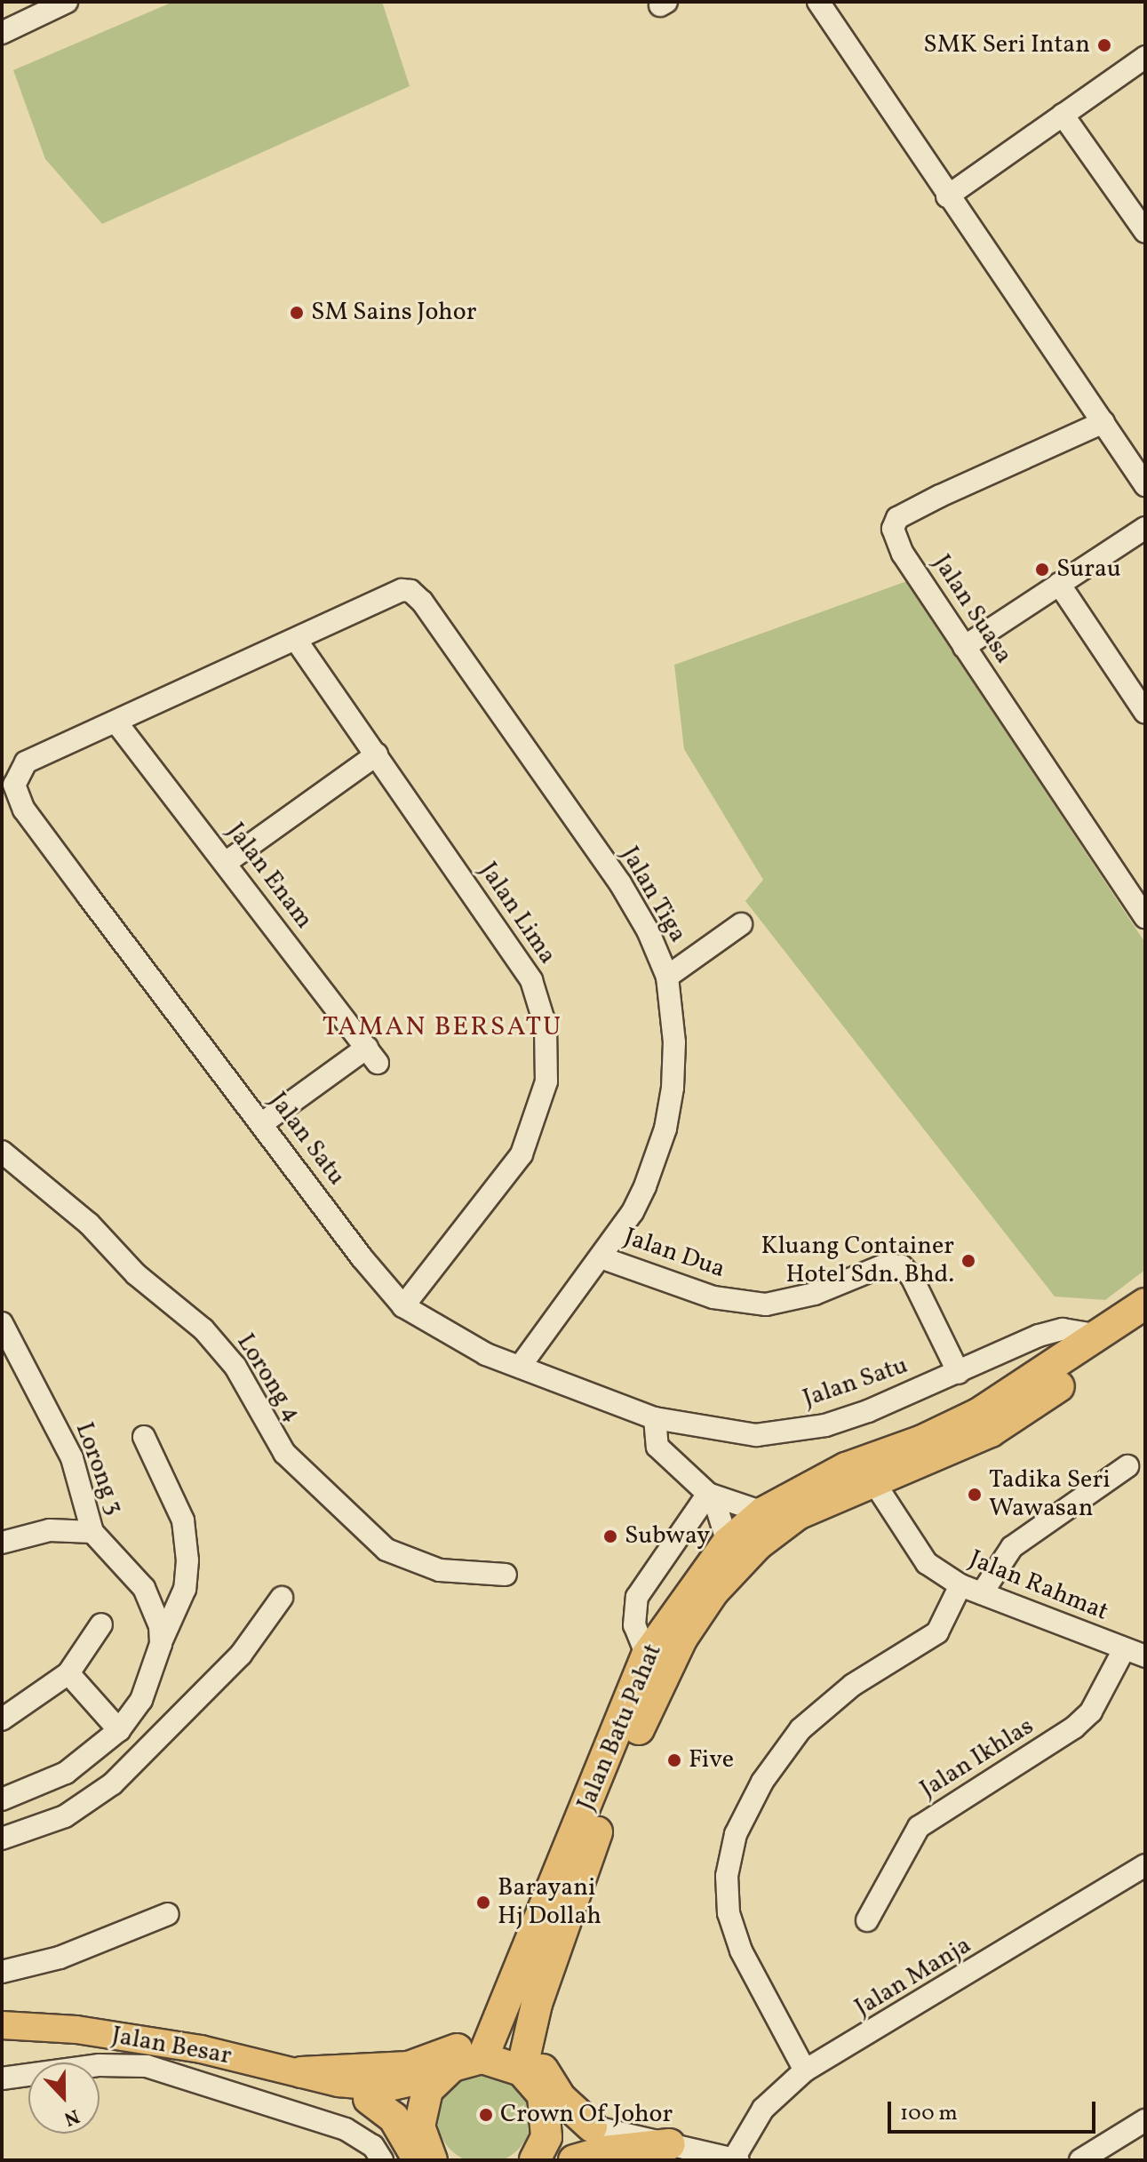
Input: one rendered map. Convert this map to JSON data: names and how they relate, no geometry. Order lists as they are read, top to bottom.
{
  "streets": {
    "highway": ["Jalan Batu Pahat"],
    "main road": ["Jalan Besar"],
    "street": [
      "Jalan Suasa",
      "Jalan Enam",
      "Jalan Tiga",
      "Jalan Lima",
      "Jalan Satu",
      "Jalan Dua",
      "Lorong 4",
      "Lorong 3",
      "Jalan Rahmat",
      "Jalan Ikhlas",
      "Jalan Manja"
    ]
  },
  "crossings": [
    ["Jalan Enam", "Jalan Satu"],
    ["Jalan Tiga", "Jalan Lima"],
    ["Jalan Tiga", "Jalan Satu"],
    ["Jalan Tiga", "Jalan Dua"],
    ["Jalan Lima", "Jalan Satu"],
    ["Jalan Satu", "Jalan Dua"],
    ["Jalan Satu", "Jalan Batu Pahat"],
    ["Jalan Rahmat", "Jalan Batu Pahat"],
    ["Jalan Rahmat", "Jalan Ikhlas"]
  ],
  "districts": ["TAMAN BERSATU"],
  "places": [
    "SMK Seri Intan",
    "SM Sains Johor",
    "Surau",
    "Kluang Container Hotel Sdn. Bhd.",
    "Tadika Seri Wawasan",
    "Subway",
    "Five",
    "Barayani Hj Dollah",
    "Crown Of Johor"
  ],
  "scale_bar": "100 m",
  "north": "bottom"
}
